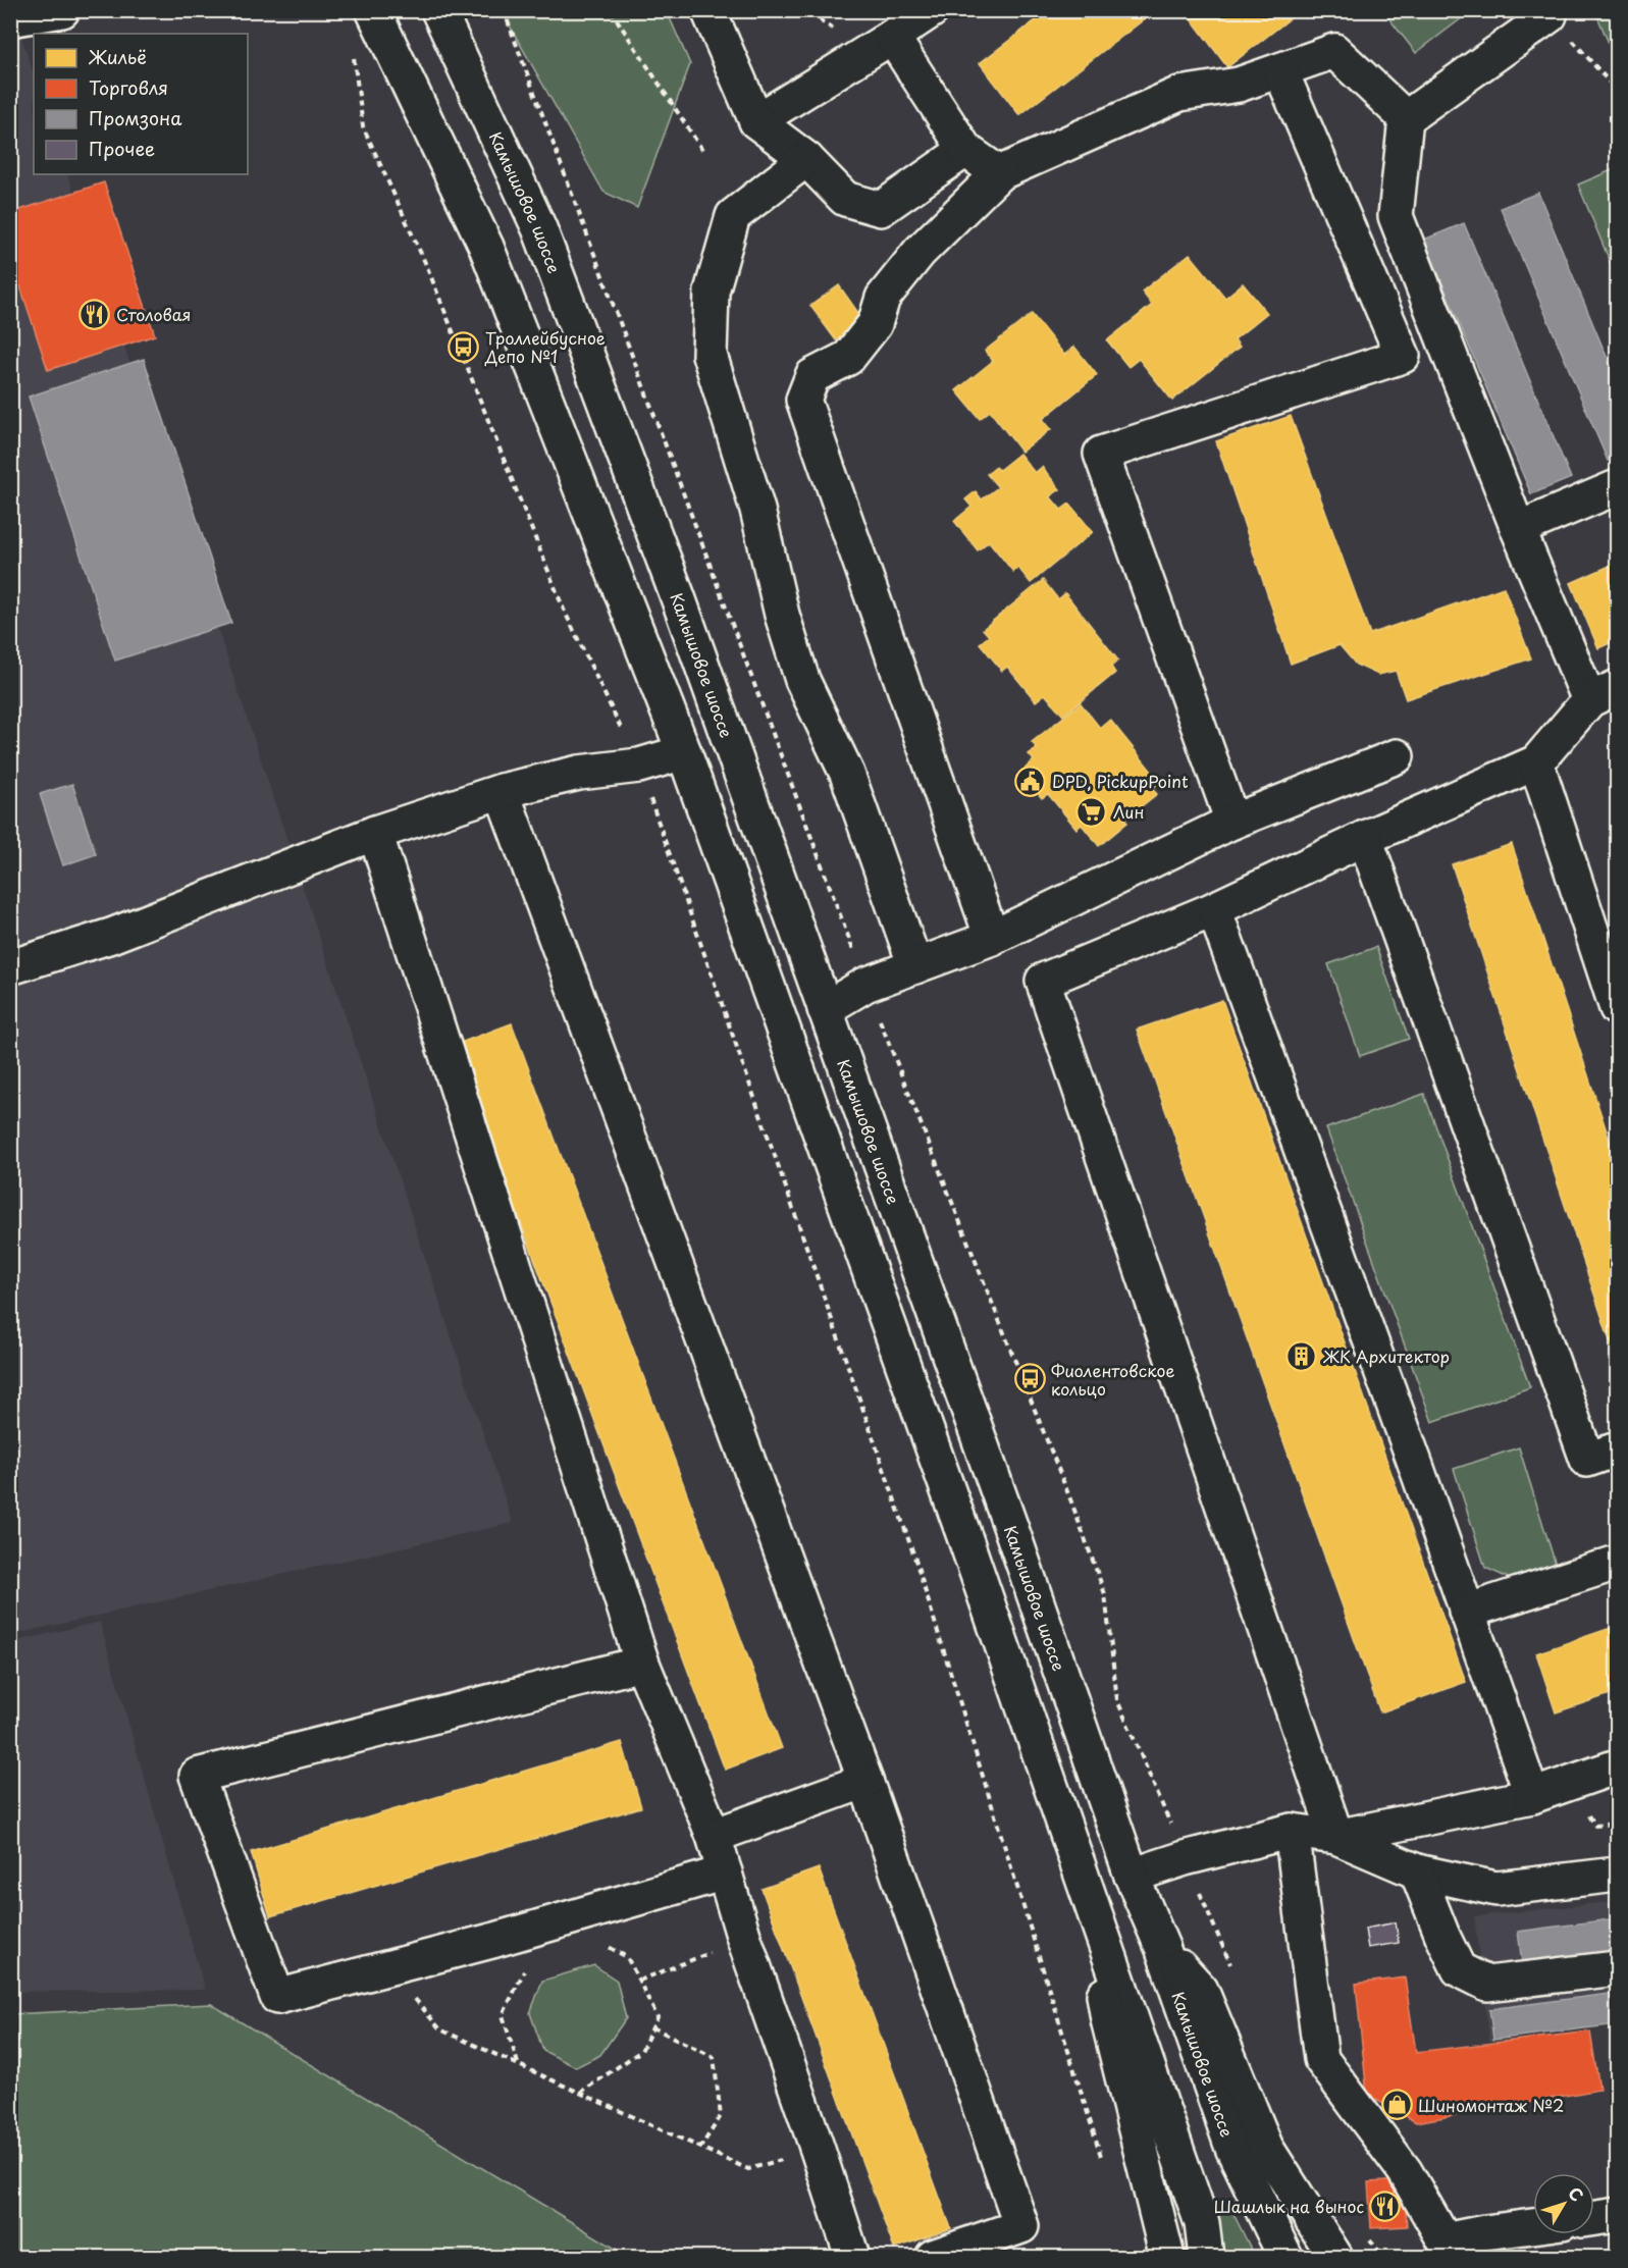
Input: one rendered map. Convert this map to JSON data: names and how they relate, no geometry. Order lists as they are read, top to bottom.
{
  "streets": {
    "main road": ["Камышовое шоссе"]
  },
  "places": {
    "restaurant": ["Столовая", "Шашлык на вынос"],
    "bus stop": ["Троллейбусное Депо №1", "Фиолентовское кольцо"],
    "public building": ["DPD, PickupPoint"],
    "supermarket": ["Лин"],
    "building": ["ЖК Архитектор"],
    "shop": ["Шиномонтаж №2"]
  },
  "legend": [
    "Жильё",
    "Торговля",
    "Промзона",
    "Прочее"
  ],
  "north": "top right"
}
